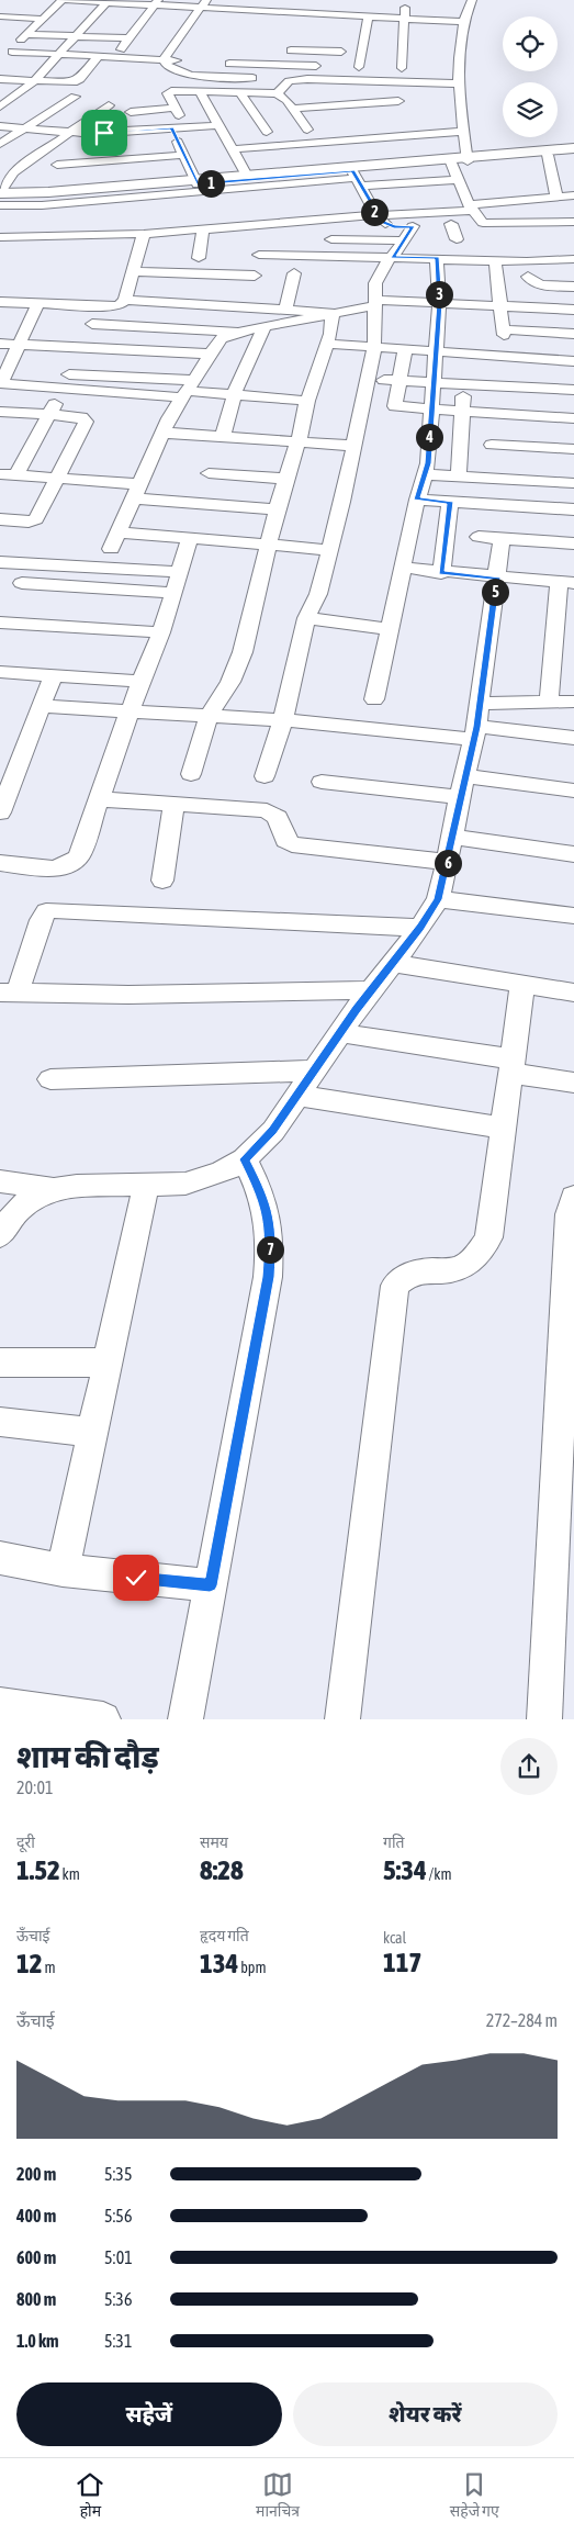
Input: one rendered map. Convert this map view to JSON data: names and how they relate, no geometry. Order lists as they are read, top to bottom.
{
  "page": {
    "pins": [
      "1",
      "2",
      "3",
      "4",
      "5",
      "6",
      "7"
    ],
    "heading": ["शाम की दौड़", "20:01"],
    "stats": [
      ["दूरी", "1.52 km"],
      ["समय", "8:28"],
      ["गति", "5:34 /km"],
      ["ऊँचाई", "12 m"],
      ["हृदय गति", "134 bpm"],
      ["kcal", "117"]
    ],
    "chart": ["ऊँचाई", "272–284 m"],
    "list": [
      {
        "name": "200 m",
        "note": "5:35"
      },
      {
        "name": "400 m",
        "note": "5:56"
      },
      {
        "name": "600 m",
        "note": "5:01"
      },
      {
        "name": "800 m",
        "note": "5:36"
      },
      {
        "name": "1.0 km",
        "note": "5:31"
      }
    ],
    "buttons": ["सहेजें", "शेयर करें"],
    "tabs": ["होम", "मानचित्र", "सहेजे गए"]
  }
}
